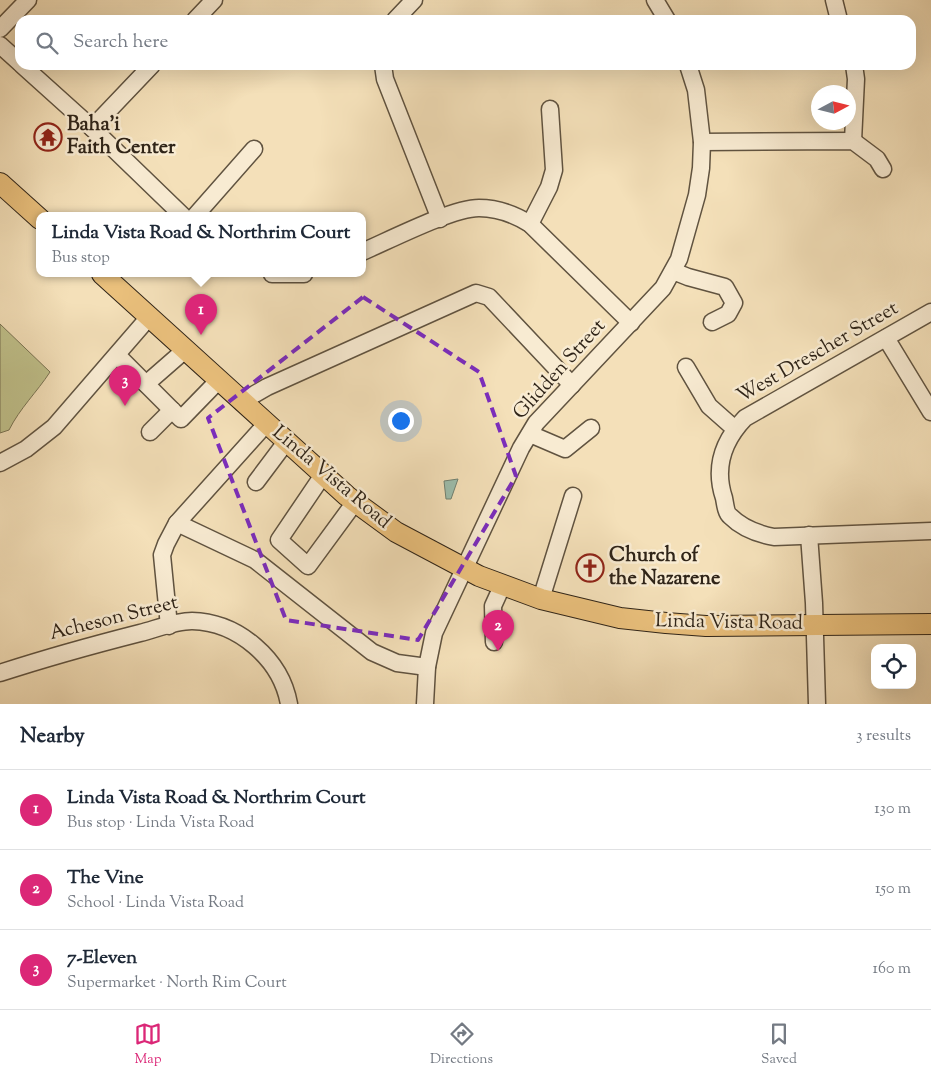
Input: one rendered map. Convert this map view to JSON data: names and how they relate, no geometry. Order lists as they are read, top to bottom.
{
  "streets": {
    "main road": ["Linda Vista Road"],
    "street": ["West Drescher Street", "Glidden Street", "Acheson Street"]
  },
  "crossings": [
    ["Glidden Street", "Linda Vista Road"]
  ],
  "places": {
    "temple": ["Baha'i Faith Center"],
    "church": ["Church of the Nazarene"]
  },
  "north": "right",
  "page": {
    "search": "Search here",
    "popup": ["Linda Vista Road & Northrim Court", "Bus stop"],
    "pins": ["1", "3", "2"],
    "heading": ["Nearby", "3 results"],
    "list": [
      {
        "mark": "1",
        "name": "Linda Vista Road & Northrim Court",
        "note": "Bus stop · Linda Vista Road",
        "value": "130 m"
      },
      {
        "mark": "2",
        "name": "The Vine",
        "note": "School · Linda Vista Road",
        "value": "150 m"
      },
      {
        "mark": "3",
        "name": "7-Eleven",
        "note": "Supermarket · North Rim Court",
        "value": "160 m"
      }
    ],
    "nav": ["Map", "Directions", "Saved"]
  }
}
